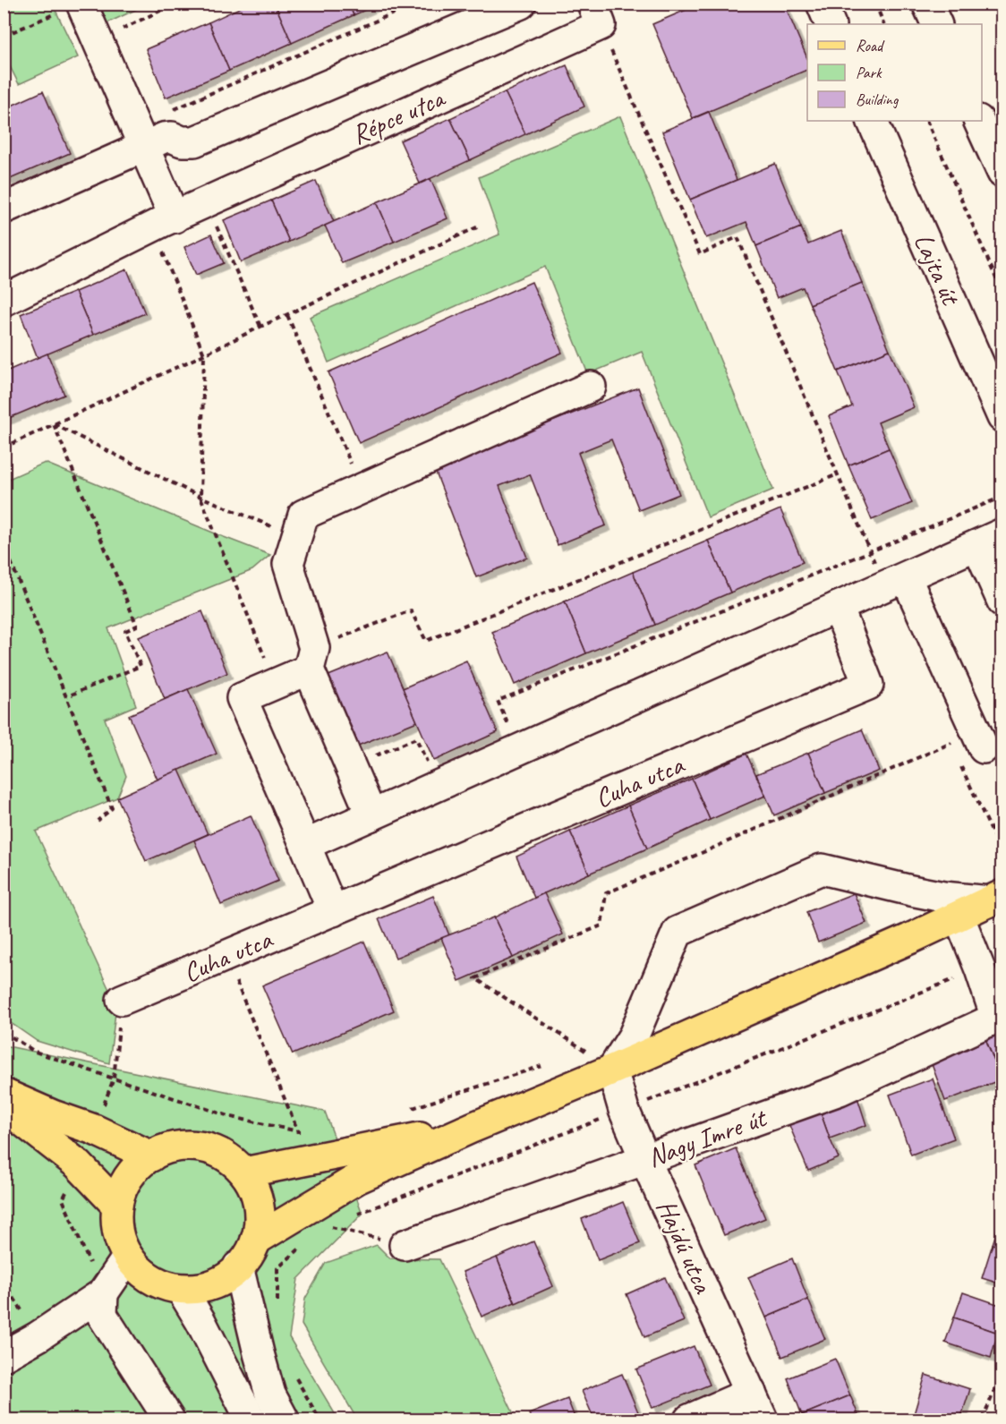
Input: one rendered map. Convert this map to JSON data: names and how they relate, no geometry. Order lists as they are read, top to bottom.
{
  "streets": {
    "street": [
      "Répce utca",
      "Lajta út",
      "Cuha utca",
      "Nagy Imre út",
      "Hajdú utca"
    ]
  },
  "crossings": [
    ["Nagy Imre út", "Hajdú utca"]
  ],
  "legend": ["Road", "Park", "Building"]
}
